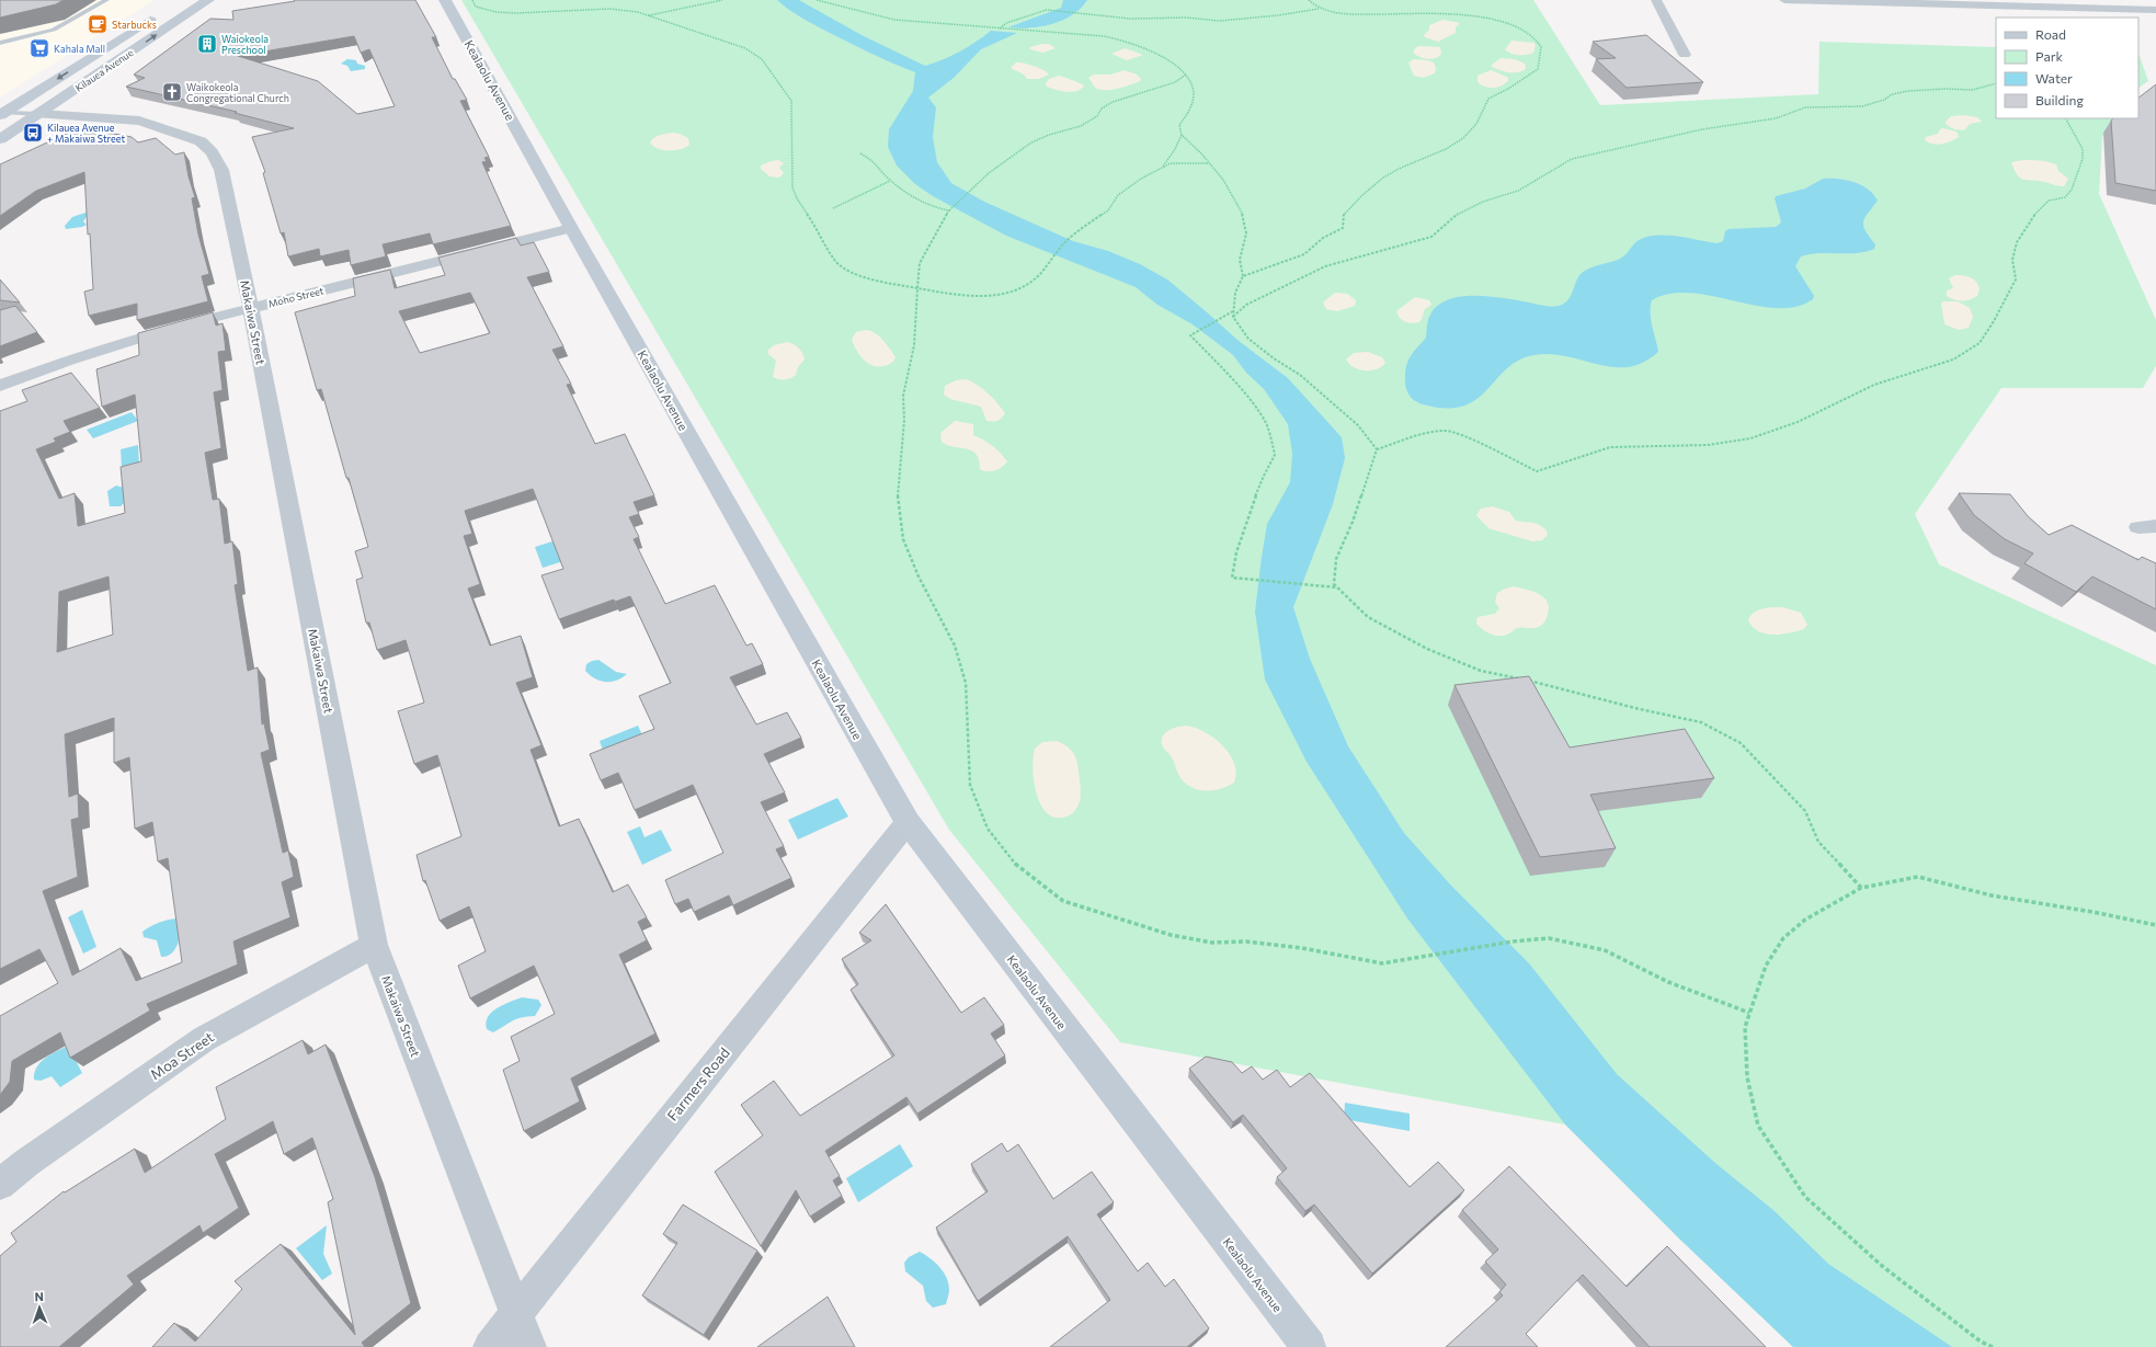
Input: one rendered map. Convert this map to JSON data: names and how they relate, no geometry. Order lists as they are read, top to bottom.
{
  "streets": {
    "street": [
      "Kilauea Avenue",
      "Kealaolu Avenue",
      "Moho Street",
      "Makaiwa Street",
      "Moa Street",
      "Farmers Road"
    ]
  },
  "crossings": [
    ["Kilauea Avenue", "Makaiwa Street"],
    ["Kealaolu Avenue", "Moho Street"],
    ["Kealaolu Avenue", "Farmers Road"],
    ["Moho Street", "Makaiwa Street"],
    ["Makaiwa Street", "Moa Street"],
    ["Makaiwa Street", "Farmers Road"]
  ],
  "places": {
    "cafe": ["Starbucks"],
    "building": ["Waiokeola Preschool"],
    "supermarket": ["Kahala Mall"],
    "church": ["Waikokeola Congregational Church"],
    "bus stop": ["Kilauea Avenue + Makaiwa Street"]
  },
  "legend": [
    "Road",
    "Park",
    "Water",
    "Building"
  ],
  "north": "top"
}
